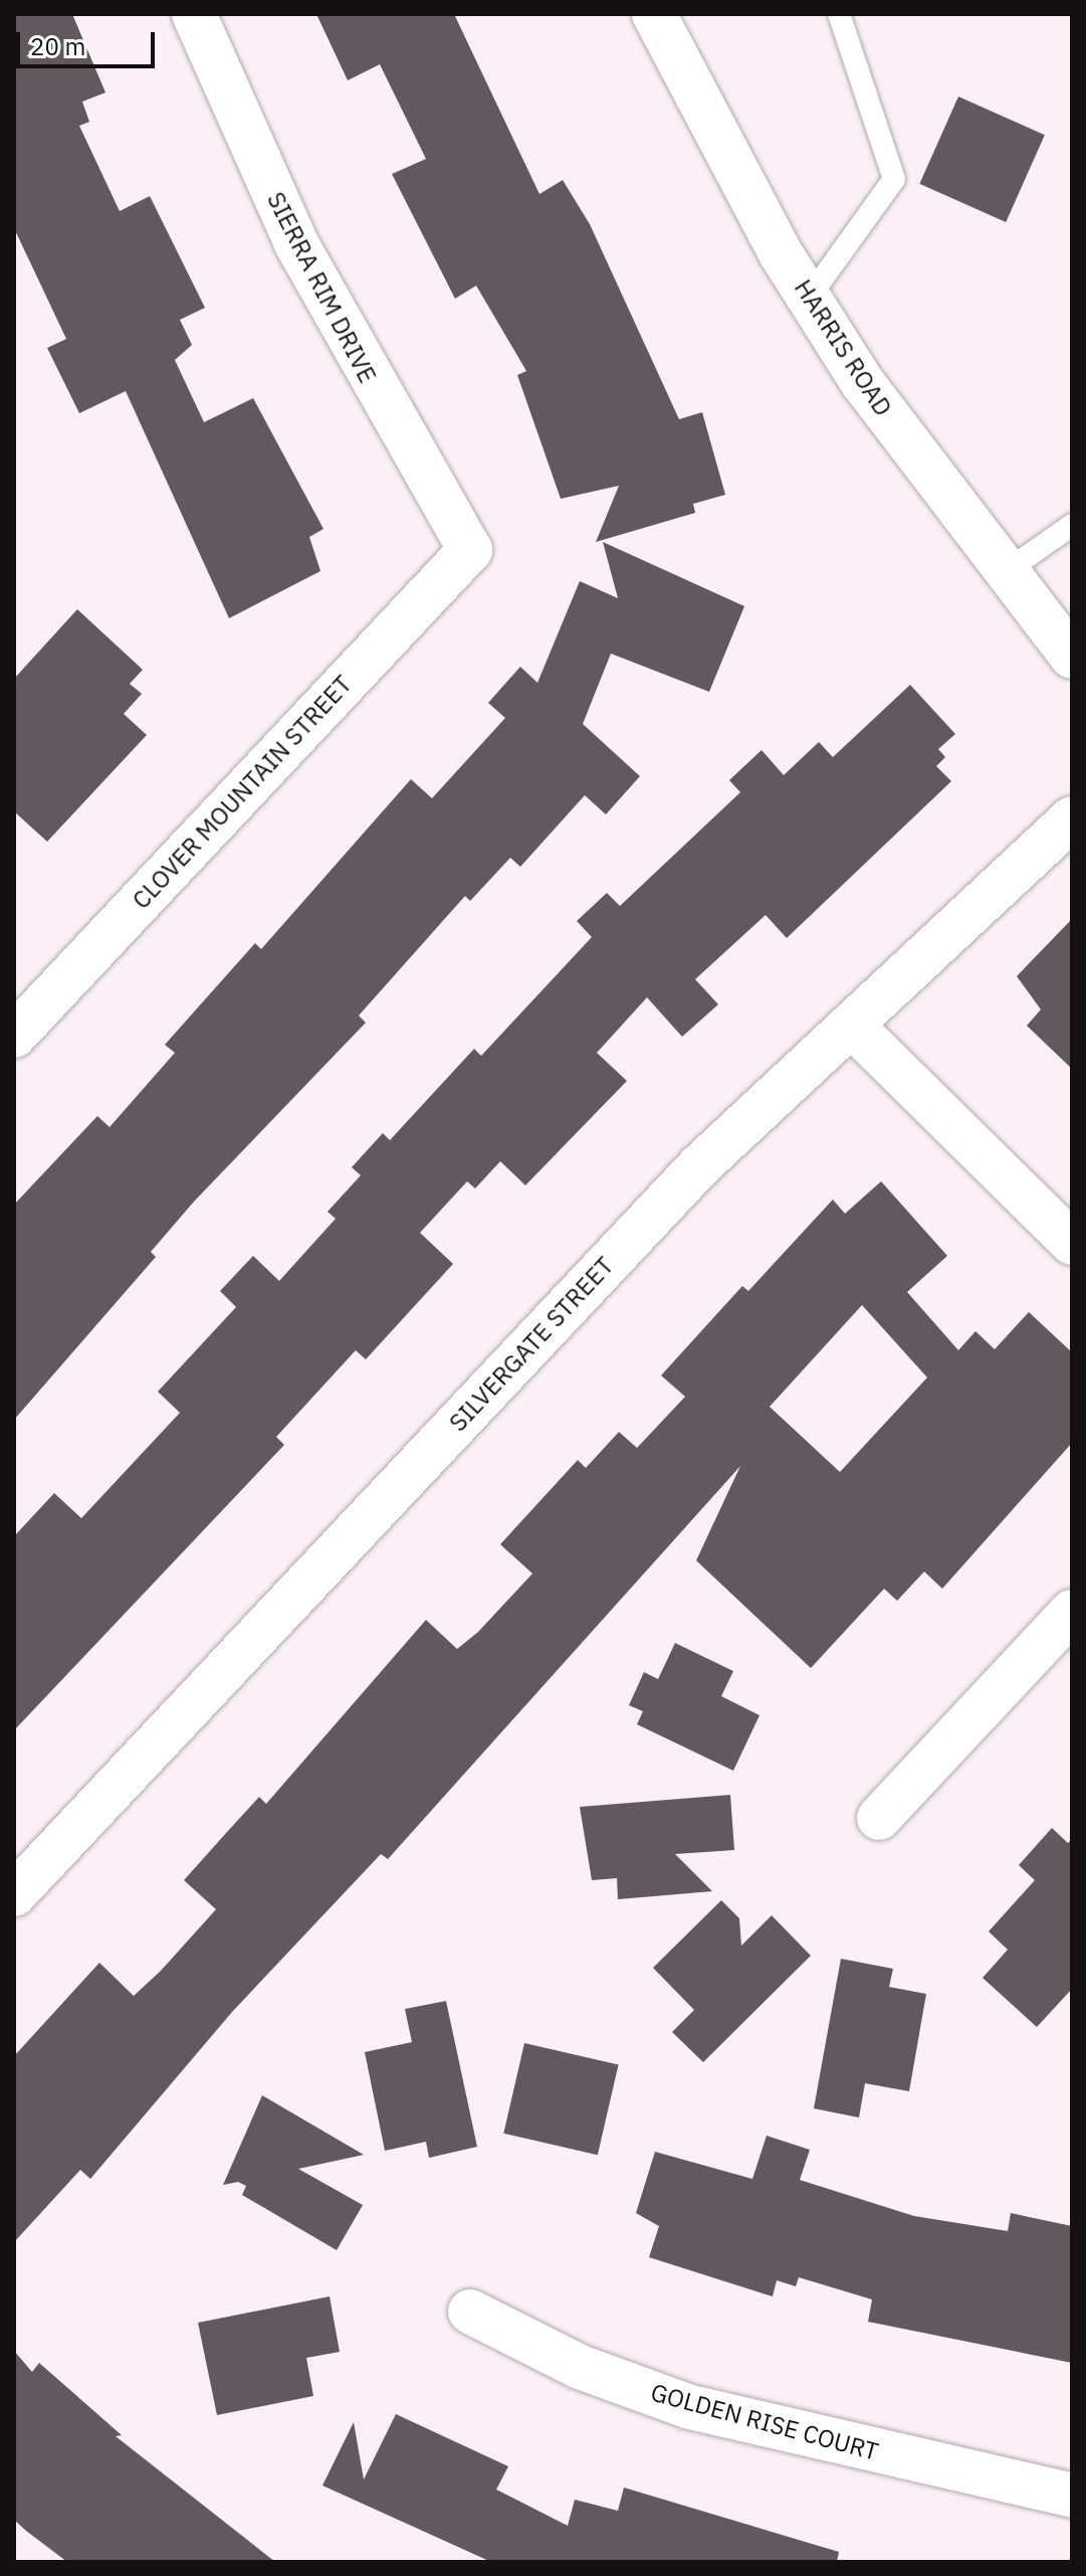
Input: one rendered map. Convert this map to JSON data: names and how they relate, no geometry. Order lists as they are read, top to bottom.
{
  "streets": {
    "street": [
      "SIERRA RIM DRIVE",
      "HARRIS ROAD",
      "CLOVER MOUNTAIN STREET",
      "SILVERGATE STREET",
      "GOLDEN RISE COURT"
    ]
  },
  "crossings": [
    ["SIERRA RIM DRIVE", "CLOVER MOUNTAIN STREET"]
  ],
  "scale_bar": "20 m"
}
